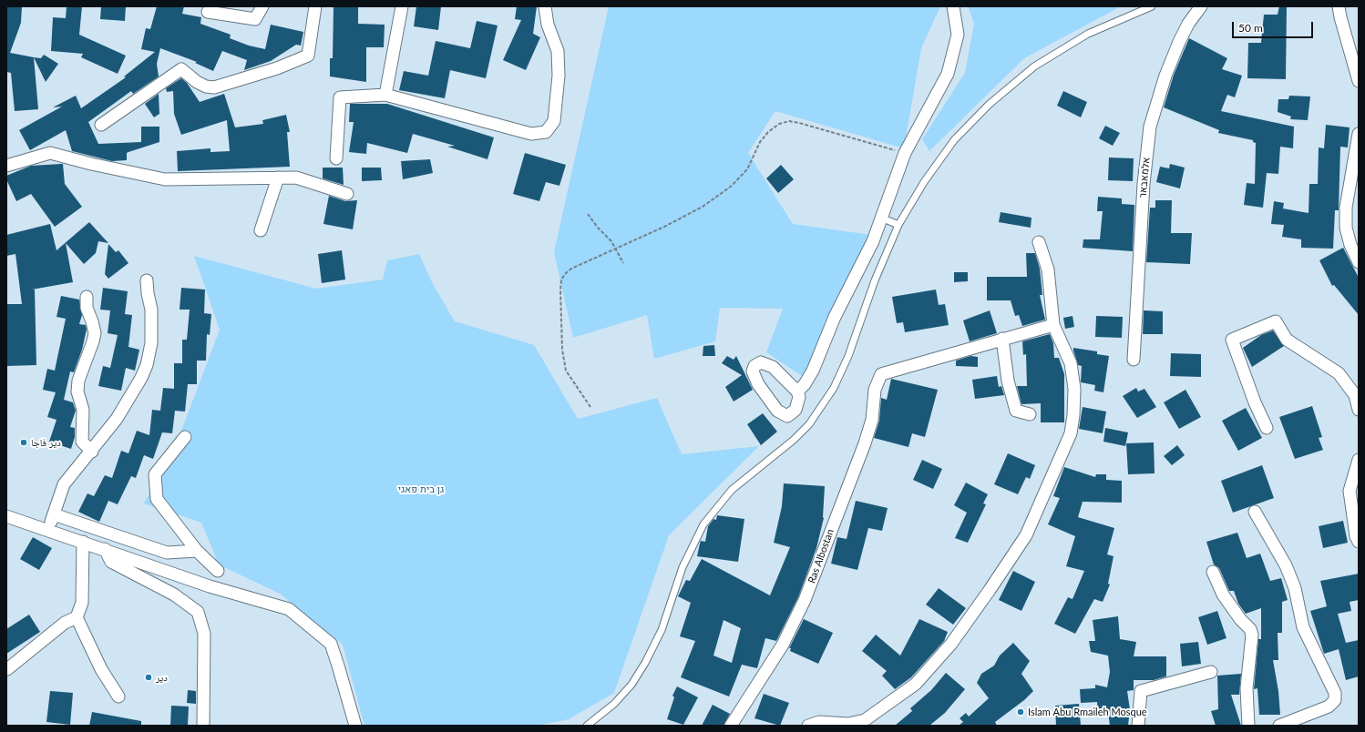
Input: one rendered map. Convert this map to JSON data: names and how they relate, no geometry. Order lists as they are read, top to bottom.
{
  "streets": {
    "street": ["אלמאבאר", "Ras Albostan"]
  },
  "parks": ["גן בית פאגי"],
  "places": ["دير فاجا", "دير", "Islam Abu Rmaileh Mosque"],
  "scale_bar": "50 m"
}
